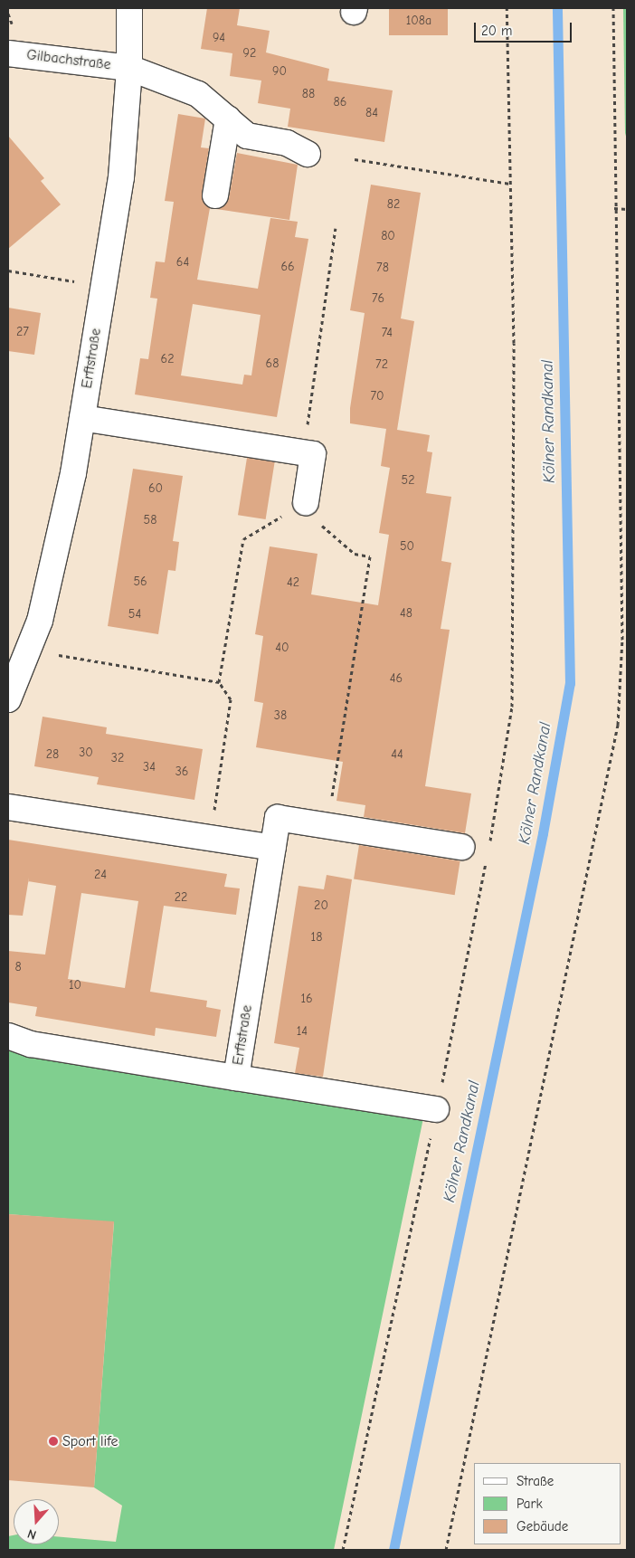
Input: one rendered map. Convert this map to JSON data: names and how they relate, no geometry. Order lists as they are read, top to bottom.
{
  "streets": {
    "street": ["Gilbachstraße", "Erftstraße"]
  },
  "crossings": [
    ["Gilbachstraße", "Erftstraße"]
  ],
  "water": ["Kölner Randkanal"],
  "places": ["Sport life"],
  "house_numbers": [
    "108a",
    "94",
    "92",
    "90",
    "88",
    "86",
    "84",
    "82",
    "80",
    "64",
    "66",
    "78",
    "76",
    "27",
    "74",
    "62",
    "68",
    "72",
    "70",
    "52",
    "60",
    "58",
    "50",
    "56",
    "42",
    "48",
    "54",
    "40",
    "46",
    "38",
    "30",
    "28",
    "44",
    "32",
    "34",
    "36",
    "24",
    "22",
    "20",
    "18",
    "8",
    "10",
    "16",
    "14"
  ],
  "legend": ["Straße", "Park", "Gebäude"],
  "scale_bar": "20 m",
  "north": "bottom"
}
